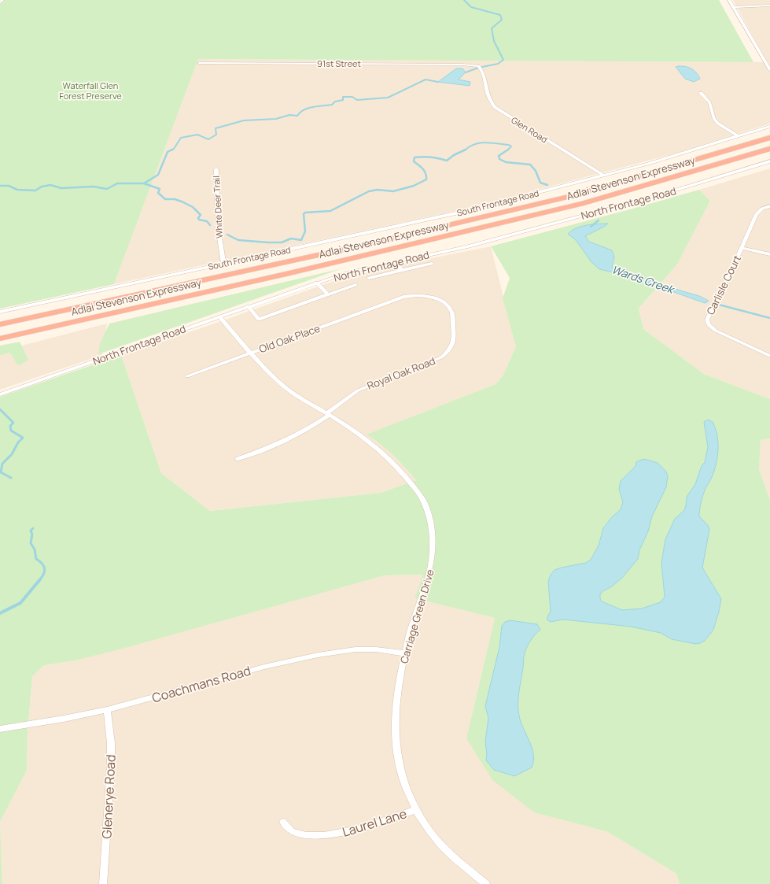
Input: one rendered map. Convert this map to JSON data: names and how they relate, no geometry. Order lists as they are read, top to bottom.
{
  "streets": {
    "highway": ["Adlai Stevenson Expressway"],
    "street": [
      "91st Street",
      "Glen Road",
      "South Frontage Road",
      "North Frontage Road",
      "White Deer Trail",
      "Carlisle Court",
      "Old Oak Place",
      "Royal Oak Road",
      "Carriage Green Drive",
      "Coachmans Road",
      "Glenerye Road",
      "Laurel Lane"
    ]
  },
  "crossings": [
    ["91st Street", "Glen Road"],
    ["Glen Road", "South Frontage Road"],
    ["South Frontage Road", "White Deer Trail"],
    ["North Frontage Road", "Carriage Green Drive"],
    ["Old Oak Place", "Royal Oak Road"],
    ["Old Oak Place", "Carriage Green Drive"],
    ["Royal Oak Road", "Carriage Green Drive"],
    ["Carriage Green Drive", "Coachmans Road"],
    ["Carriage Green Drive", "Laurel Lane"],
    ["Coachmans Road", "Glenerye Road"]
  ],
  "water": ["Wards Creek"],
  "parks": ["Waterfall Glen Forest Preserve"]
}
